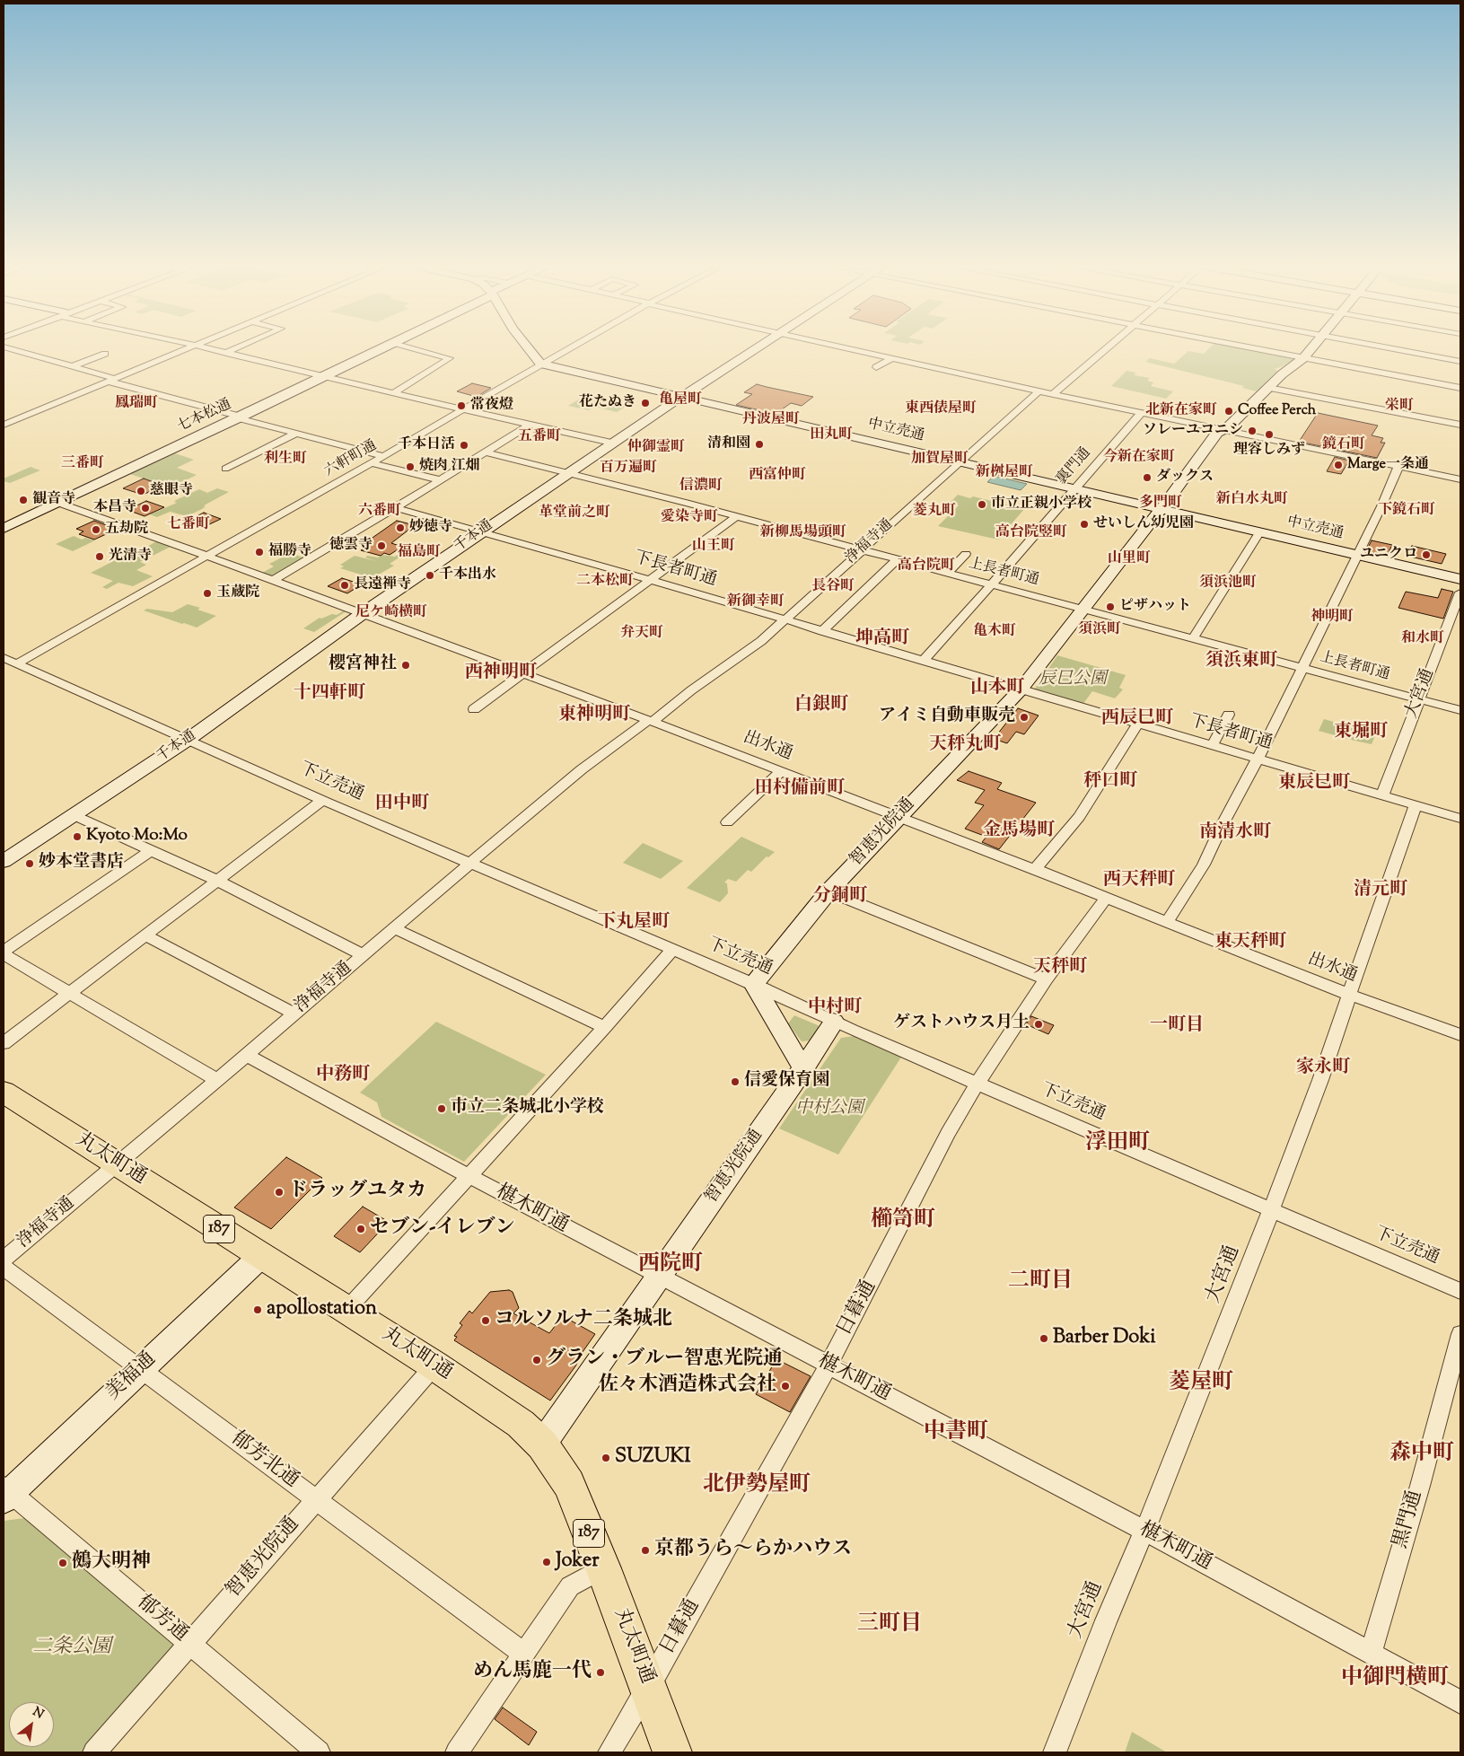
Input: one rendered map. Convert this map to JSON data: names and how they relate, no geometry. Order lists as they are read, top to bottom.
{
  "streets": {
    "main road": ["丸太町通", "187"],
    "street": [
      "七本松通",
      "中立売通",
      "六軒町通",
      "裏門通",
      "千本通",
      "浄福寺通",
      "下長者町通",
      "上長者町通",
      "大宮通",
      "出水通",
      "下立売通",
      "智恵光院通",
      "椹木町通",
      "日暮通",
      "美福通",
      "郁芳北通",
      "黒門通",
      "郁芳通"
    ]
  },
  "crossings": [
    ["七本松通", "出水通"],
    ["中立売通", "六軒町通"],
    ["中立売通", "裏門通"],
    ["中立売通", "千本通"],
    ["中立売通", "浄福寺通"],
    ["中立売通", "智恵光院通"],
    ["六軒町通", "出水通"],
    ["六軒町通", "下立売通"],
    ["裏門通", "下長者町通"],
    ["裏門通", "上長者町通"],
    ["千本通", "下長者町通"],
    ["千本通", "上長者町通"],
    ["千本通", "出水通"],
    ["千本通", "下立売通"],
    ["浄福寺通", "下長者町通"],
    ["浄福寺通", "上長者町通"],
    ["浄福寺通", "出水通"],
    ["浄福寺通", "下立売通"],
    ["浄福寺通", "丸太町通"],
    ["浄福寺通", "椹木町通"],
    ["下長者町通", "大宮通"],
    ["下長者町通", "智恵光院通"],
    ["上長者町通", "大宮通"],
    ["上長者町通", "智恵光院通"],
    ["大宮通", "出水通"],
    ["大宮通", "下立売通"],
    ["大宮通", "椹木町通"],
    ["出水通", "智恵光院通"],
    ["出水通", "日暮通"],
    ["下立売通", "智恵光院通"],
    ["下立売通", "日暮通"],
    ["智恵光院通", "丸太町通"],
    ["智恵光院通", "椹木町通"],
    ["智恵光院通", "郁芳北通"],
    ["智恵光院通", "郁芳通"],
    ["丸太町通", "日暮通"],
    ["丸太町通", "美福通"],
    ["椹木町通", "日暮通"],
    ["椹木町通", "黒門通"],
    ["美福通", "郁芳北通"],
    ["美福通", "郁芳通"]
  ],
  "districts": [
    "亀屋町",
    "鳳瑞町",
    "栄町",
    "東西俵屋町",
    "北新在家町",
    "丹波屋町",
    "田丸町",
    "五番町",
    "鏡石町",
    "仲御霊町",
    "今新在家町",
    "利生町",
    "加賀屋町",
    "三番町",
    "百万遍町",
    "新桝屋町",
    "西富仲町",
    "信濃町",
    "新白水丸町",
    "多門町",
    "下鏡石町",
    "六番町",
    "菱丸町",
    "革堂前之町",
    "愛染寺町",
    "七番町",
    "新柳馬場頭町",
    "高台院竪町",
    "山王町",
    "福島町",
    "山里町",
    "高台院町",
    "二本松町",
    "須浜池町",
    "長谷町",
    "新御幸町",
    "尼ケ崎横町",
    "神明町",
    "須浜町",
    "亀木町",
    "弁天町",
    "和水町",
    "坤高町",
    "須浜東町",
    "西神明町",
    "山本町",
    "十四軒町",
    "白銀町",
    "東神明町",
    "西辰巳町",
    "東堀町",
    "天秤丸町",
    "秤口町",
    "東辰巳町",
    "田村備前町",
    "田中町",
    "金馬場町",
    "南清水町",
    "西天秤町",
    "清元町",
    "分銅町",
    "下丸屋町",
    "東天秤町",
    "天秤町",
    "中村町",
    "一町目",
    "家永町",
    "中務町",
    "浮田町",
    "櫛笥町",
    "西院町",
    "二町目",
    "菱屋町",
    "中書町",
    "森中町",
    "北伊勢屋町",
    "三町目",
    "中御門横町"
  ],
  "parks": ["辰巳公園", "中村公園", "二条公園"],
  "places": [
    "花たぬき",
    "常夜燈",
    "Coffee Perch",
    "ソレーユコニシ",
    "理容しみず",
    "清和園",
    "千本日活",
    "Marge一条通",
    "焼肉 江畑",
    "ダックス",
    "慈眼寺",
    "観音寺",
    "市立正親小学校",
    "本昌寺",
    "せいしん幼児園",
    "妙徳寺",
    "五劫院",
    "徳雲寺",
    "福勝寺",
    "ユニクロ",
    "光清寺",
    "千本出水",
    "長遠禅寺",
    "玉蔵院",
    "ピザハット",
    "櫻宮神社",
    "アイミ自動車販売",
    "Kyoto Mo:Mo",
    "妙本堂書店",
    "ゲストハウス月土",
    "信愛保育園",
    "市立二条城北小学校",
    "ドラッグユタカ",
    "セブン-イレブン",
    "apollostation",
    "コルソルナ二条城北",
    "Barber Doki",
    "グラン・ブルー智恵光院通",
    "佐々木酒造株式会社",
    "SUZUKI",
    "京都うら〜らかハウス",
    "Joker",
    "鵺大明神",
    "めん馬鹿一代"
  ],
  "north": "top right"
}
